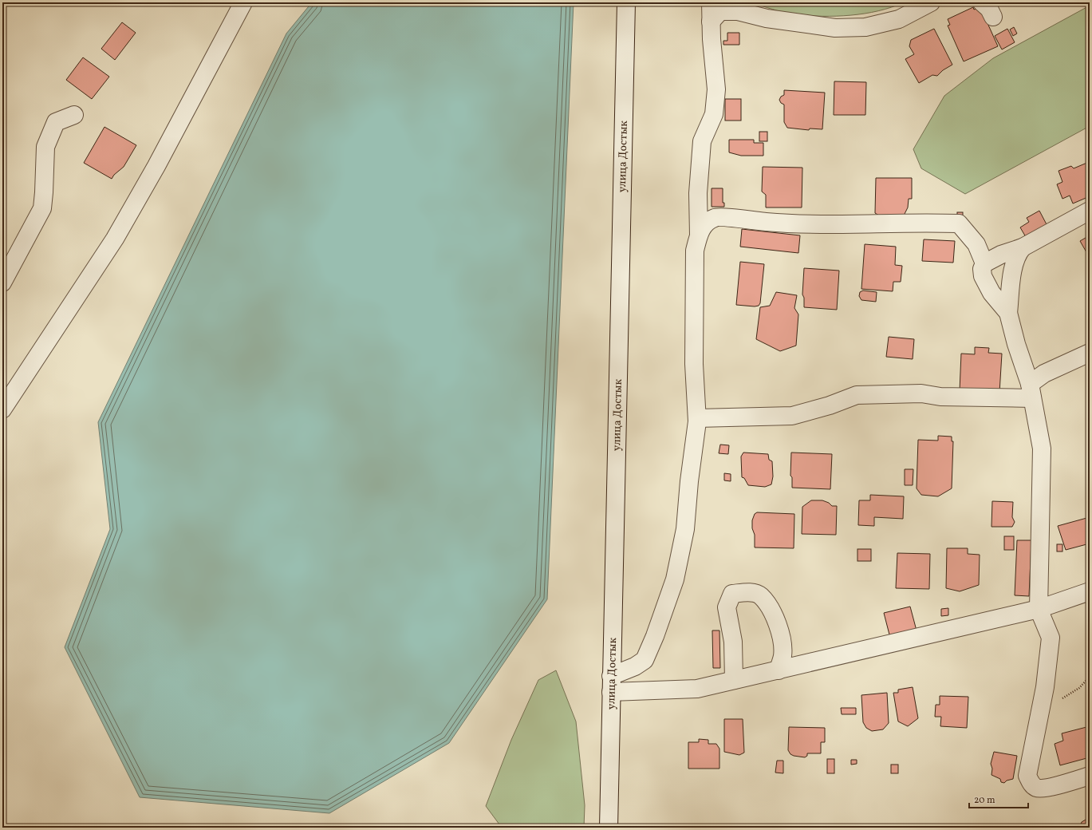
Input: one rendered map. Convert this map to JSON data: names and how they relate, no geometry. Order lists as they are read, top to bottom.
{
  "streets": {
    "street": ["улица Достык"]
  },
  "scale_bar": "20 m"
}
